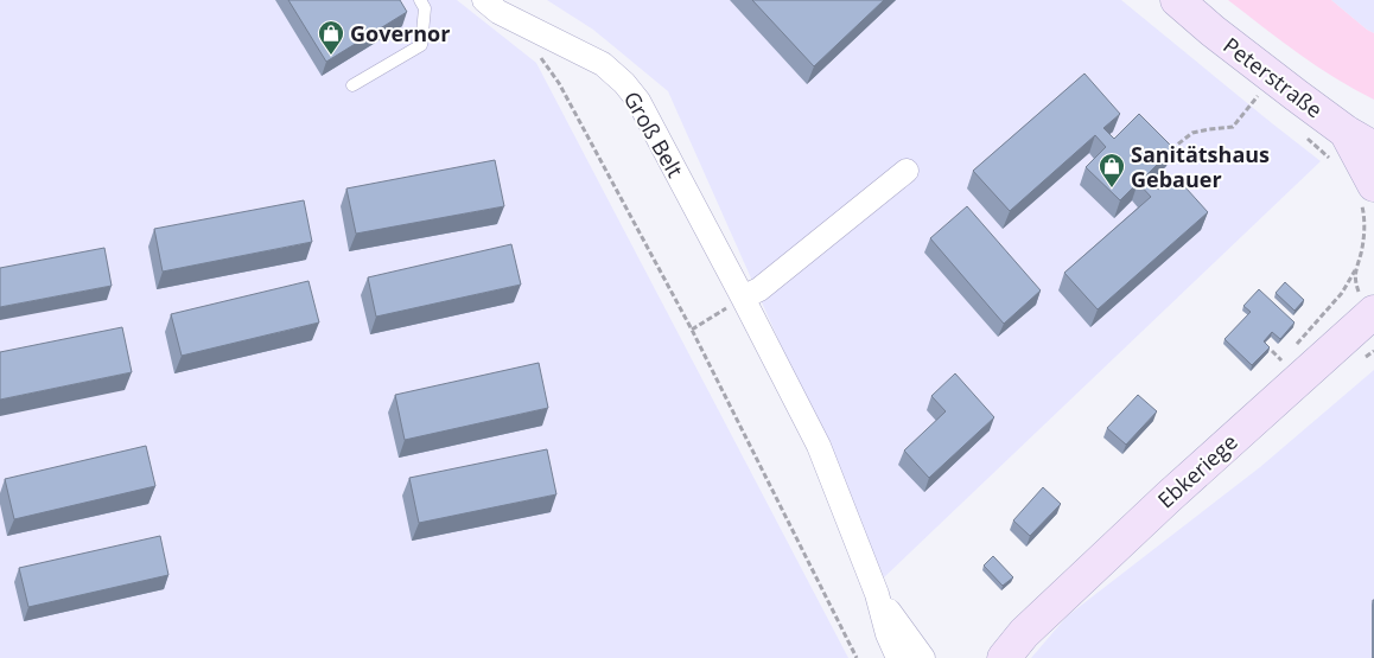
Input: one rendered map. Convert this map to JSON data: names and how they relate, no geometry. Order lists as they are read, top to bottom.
{
  "streets": {
    "street": ["Peterstraße", "Groß Belt", "Ebkeriege"]
  },
  "places": {
    "shop": ["Governor", "Sanitätshaus Gebauer"]
  }
}
